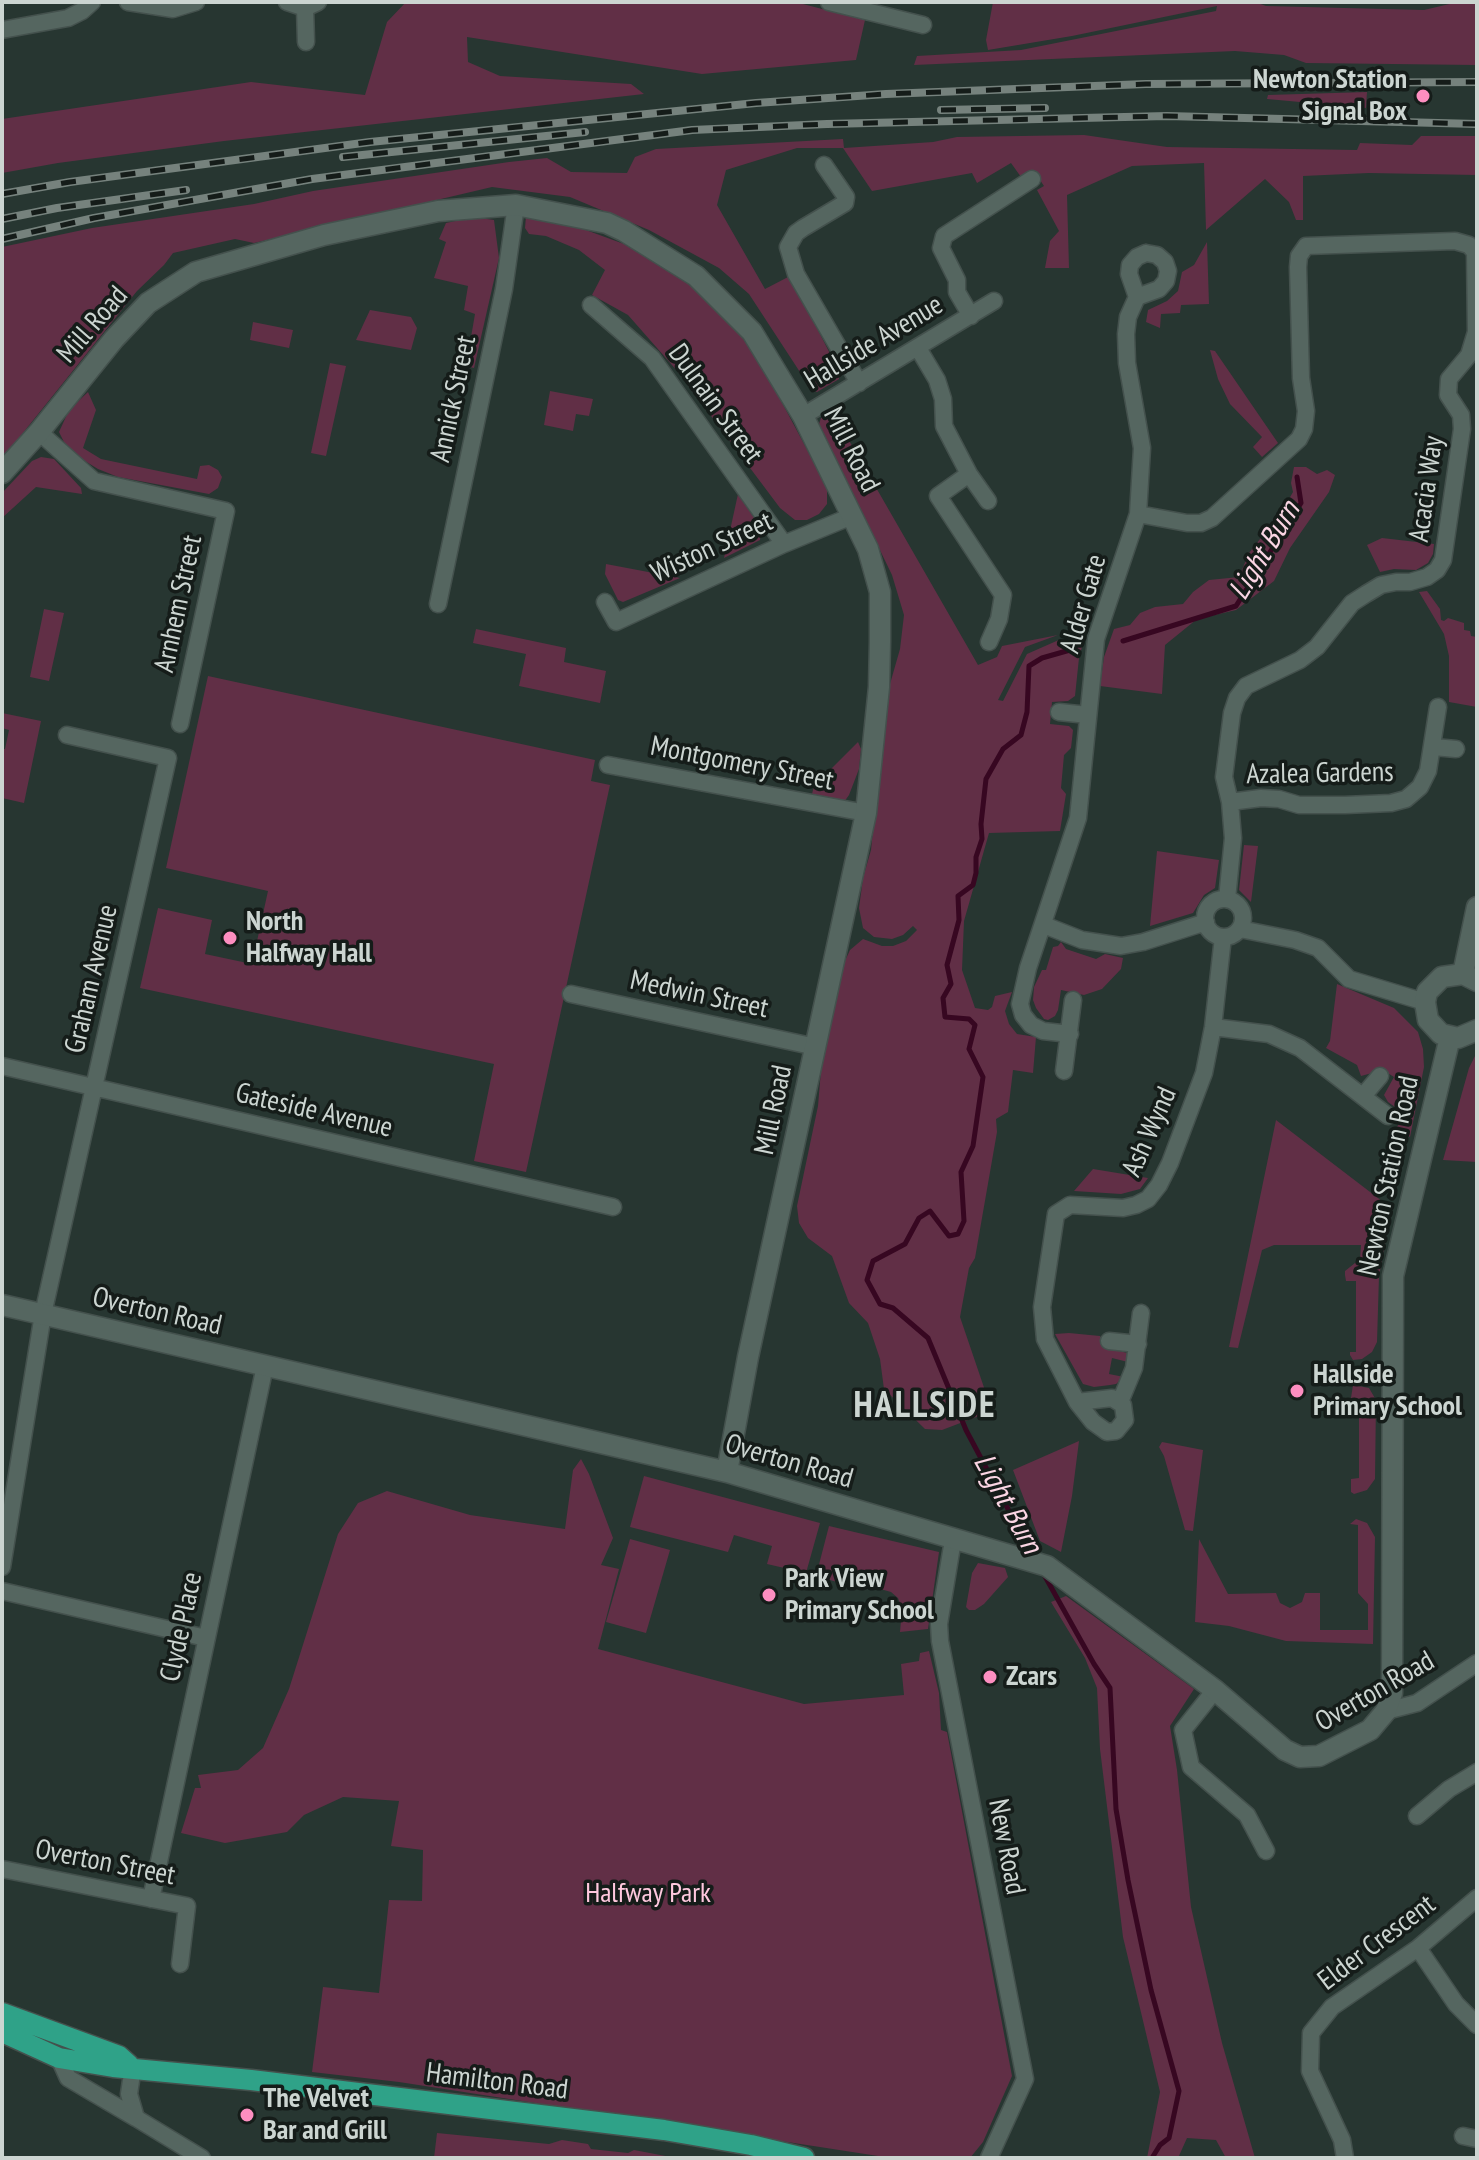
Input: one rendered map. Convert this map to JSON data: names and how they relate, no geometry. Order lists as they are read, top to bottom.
{
  "streets": {
    "main road": ["Hamilton Road"],
    "street": [
      "Mill Road",
      "Hallside Avenue",
      "Annick Street",
      "Dulnain Street",
      "Acacia Way",
      "Wiston Street",
      "Arnhem Street",
      "Alder Gate",
      "Montgomery Street",
      "Azalea Gardens",
      "Graham Avenue",
      "Medwin Street",
      "Gateside Avenue",
      "Ash Wynd",
      "Newton Station Road",
      "Overton Road",
      "Clyde Place",
      "New Road",
      "Overton Street",
      "Elder Crescent"
    ]
  },
  "crossings": [
    ["Mill Road", "Hallside Avenue"],
    ["Mill Road", "Annick Street"],
    ["Mill Road", "Wiston Street"],
    ["Mill Road", "Arnhem Street"],
    ["Mill Road", "Montgomery Street"],
    ["Mill Road", "Medwin Street"],
    ["Mill Road", "Overton Road"],
    ["Dulnain Street", "Wiston Street"],
    ["Acacia Way", "Alder Gate"],
    ["Acacia Way", "Azalea Gardens"],
    ["Acacia Way", "Ash Wynd"],
    ["Graham Avenue", "Gateside Avenue"],
    ["Graham Avenue", "Overton Road"],
    ["Newton Station Road", "Overton Road"],
    ["Overton Road", "Clyde Place"],
    ["Overton Road", "New Road"],
    ["Clyde Place", "Overton Street"]
  ],
  "districts": ["HALLSIDE"],
  "water": ["Light Burn"],
  "parks": ["Halfway Park"],
  "places": [
    "Newton Station Signal Box",
    "North Halfway Hall",
    "Hallside Primary School",
    "Park View Primary School",
    "Zcars",
    "The Velvet Bar and Grill"
  ]
}
